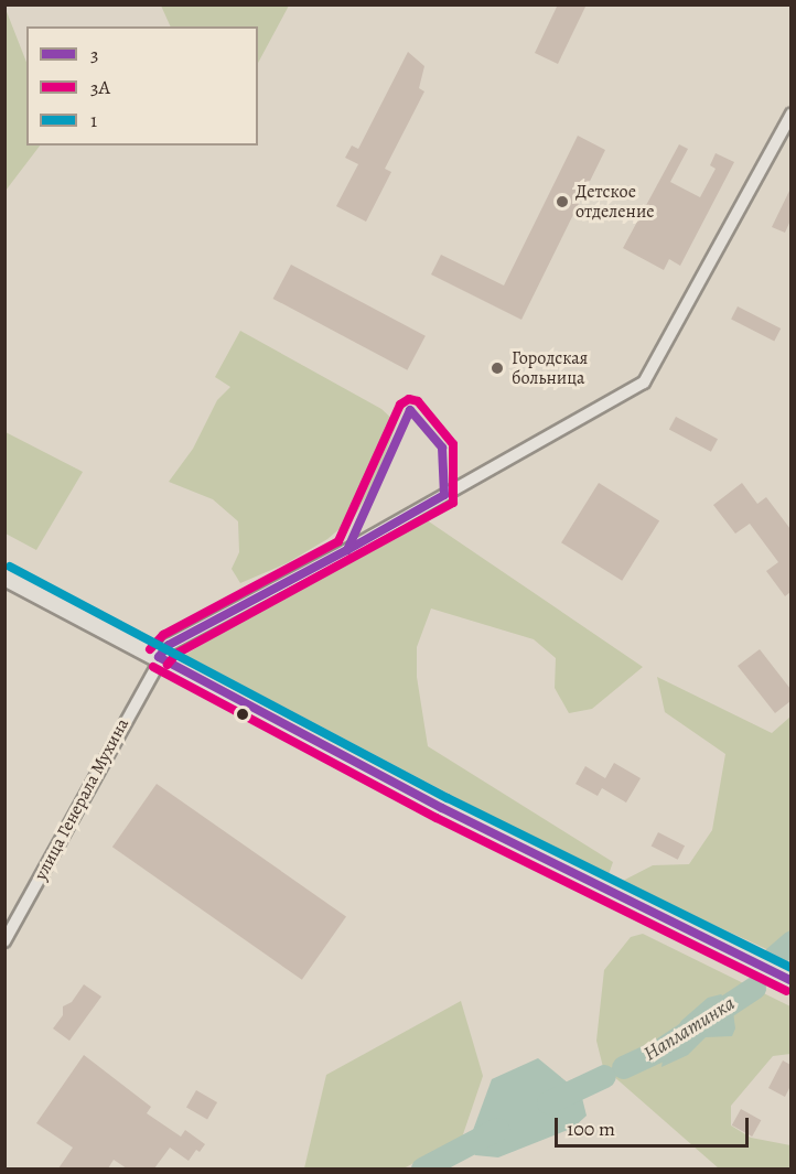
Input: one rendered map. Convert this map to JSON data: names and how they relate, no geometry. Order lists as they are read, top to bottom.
{
  "streets": {
    "street": ["улица Генерала Мухина"]
  },
  "water": ["Наплатинка"],
  "places": ["Детское отделение", "Городская больница"],
  "lines": ["transit line 3А", "transit line 3", "transit line 1"],
  "legend": ["3", "3А", "1"],
  "scale_bar": "100 m"
}
